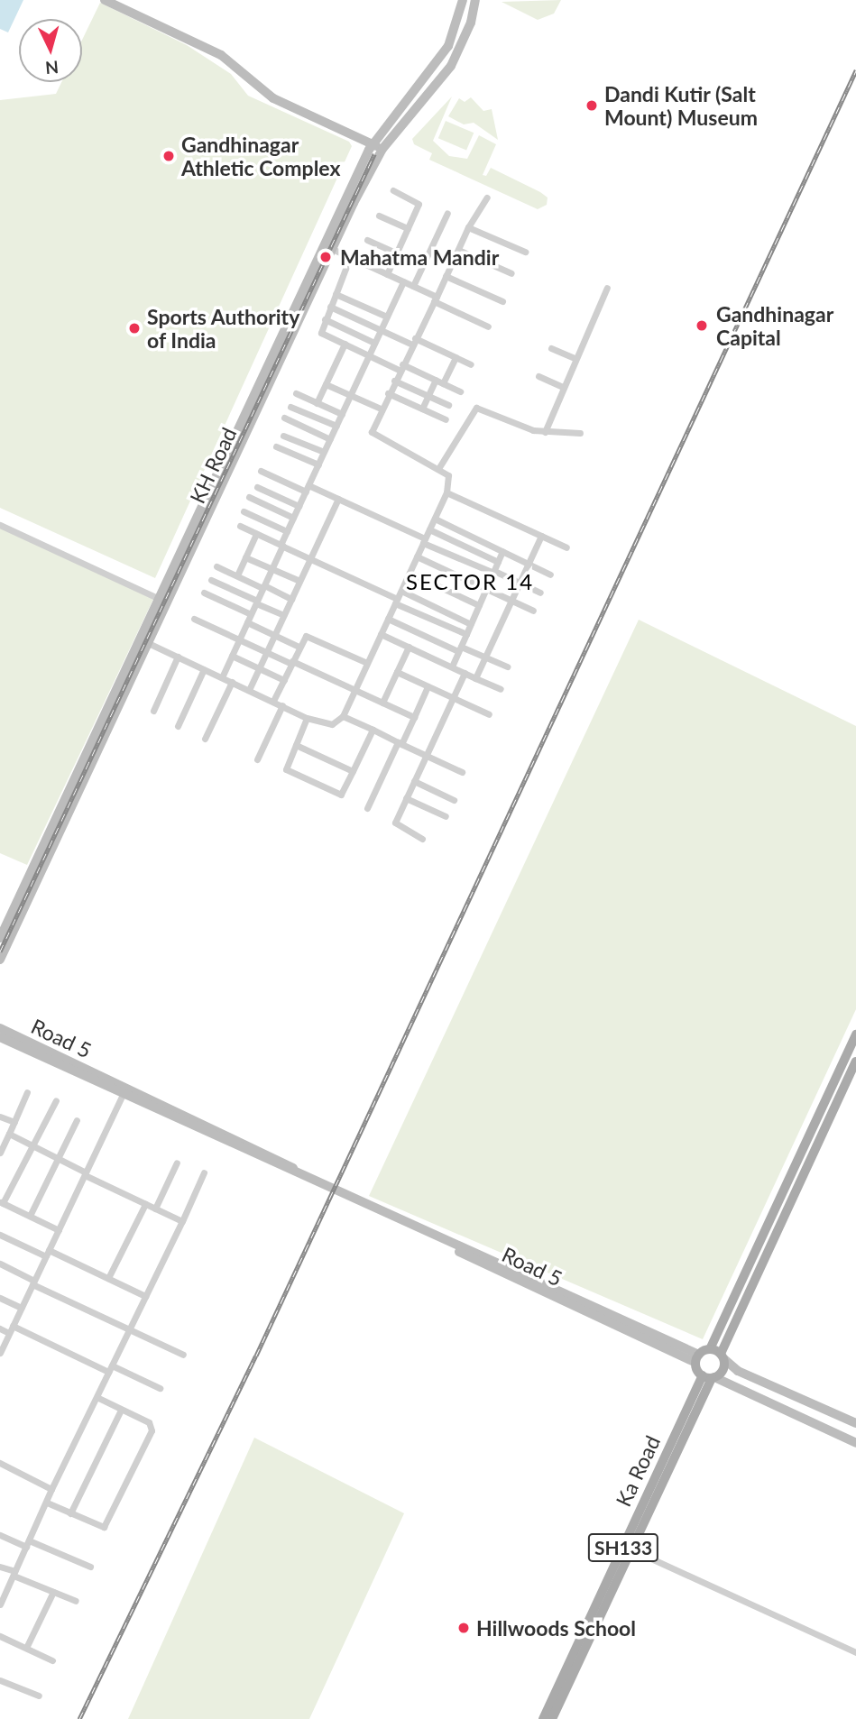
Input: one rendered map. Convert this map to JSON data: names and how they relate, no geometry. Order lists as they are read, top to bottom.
{
  "streets": {
    "main road": [
      "KH Road",
      "Road 5",
      "Ka Road",
      "SH133"
    ]
  },
  "crossings": [
    ["Ka Road", "SH133"]
  ],
  "districts": ["SECTOR 14"],
  "places": [
    "Dandi Kutir (Salt Mount) Museum",
    "Gandhinagar Athletic Complex",
    "Mahatma Mandir",
    "Gandhinagar Capital",
    "Sports Authority of India",
    "Hillwoods School"
  ],
  "north": "bottom"
}
